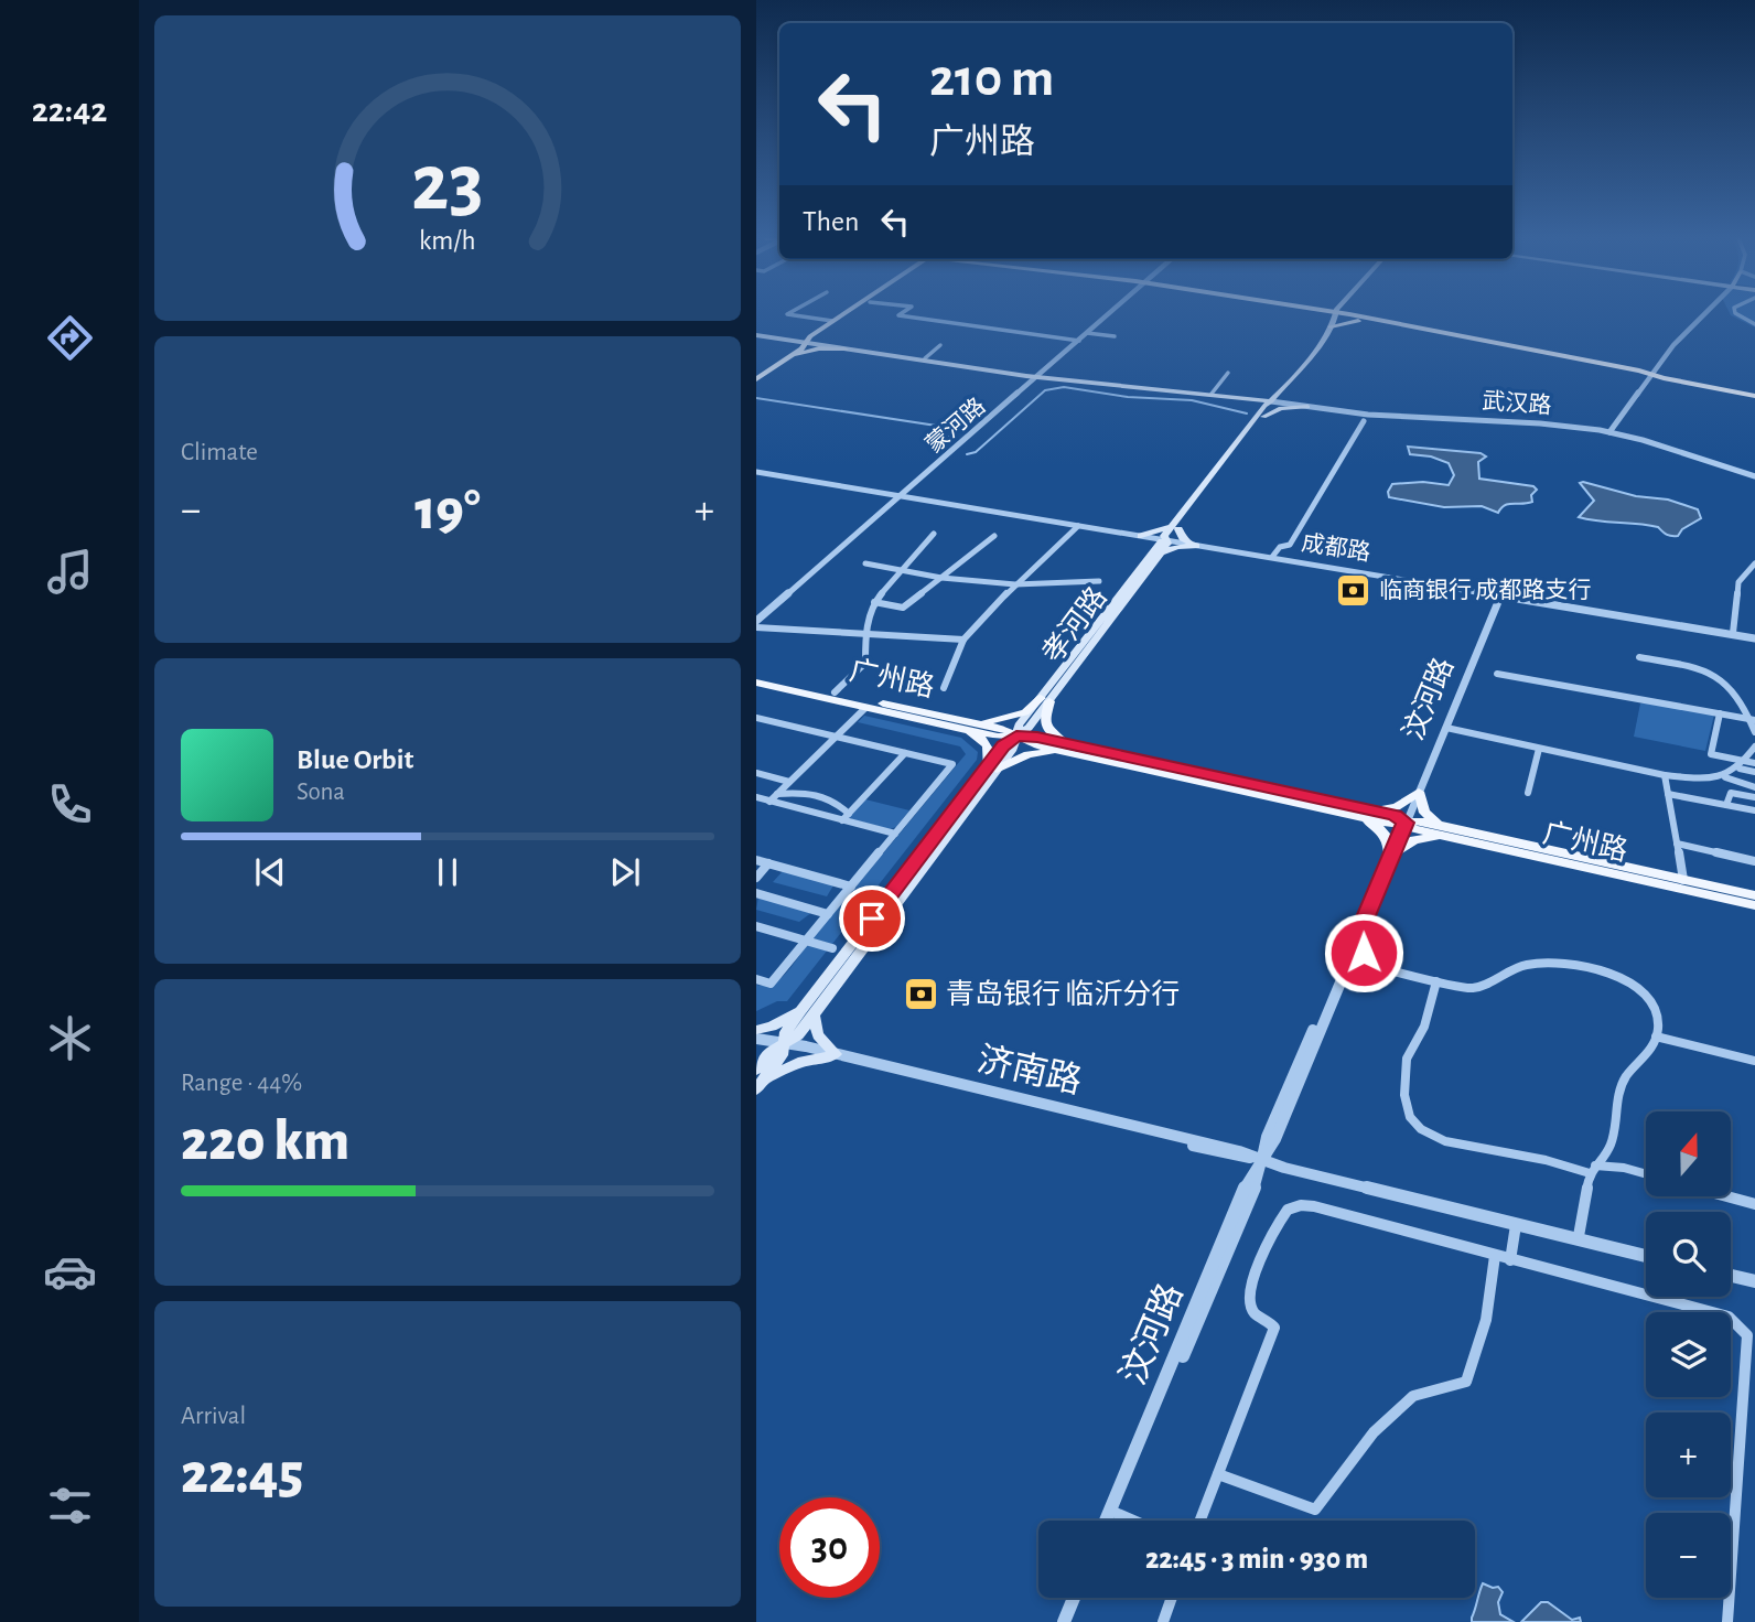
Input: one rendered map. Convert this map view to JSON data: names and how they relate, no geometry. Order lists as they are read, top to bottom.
{
  "streets": {
    "main road": ["武汉路", "孝河路", "广州路"],
    "street": [
      "蒙河路",
      "成都路",
      "汶河路",
      "济南路"
    ]
  },
  "crossings": [
    ["武汉路", "蒙河路"],
    ["蒙河路", "成都路"],
    ["成都路", "孝河路"],
    ["成都路", "汶河路"],
    ["孝河路", "广州路"],
    ["孝河路", "济南路"],
    ["广州路", "汶河路"],
    ["汶河路", "济南路"]
  ],
  "places": {
    "bank": ["临商银行 成都路支行", "青岛银行 临沂分行"]
  },
  "north": "top",
  "page": {
    "tabs": "22:42",
    "turn": ["210 m", "广州路"],
    "then": "Then",
    "tile": [
      "Climate",
      ["Range · 44%", "220 km"],
      ["Arrival", "22:45"]
    ],
    "heat": ["−", "19°", "+"],
    "song": ["Blue Orbit", "Sona"],
    "map_buttons": ["+", "−"],
    "limit": "30",
    "trip": "22:45 · 3 min · 930 m",
    "gauge": ["23", "km/h"]
  }
}
